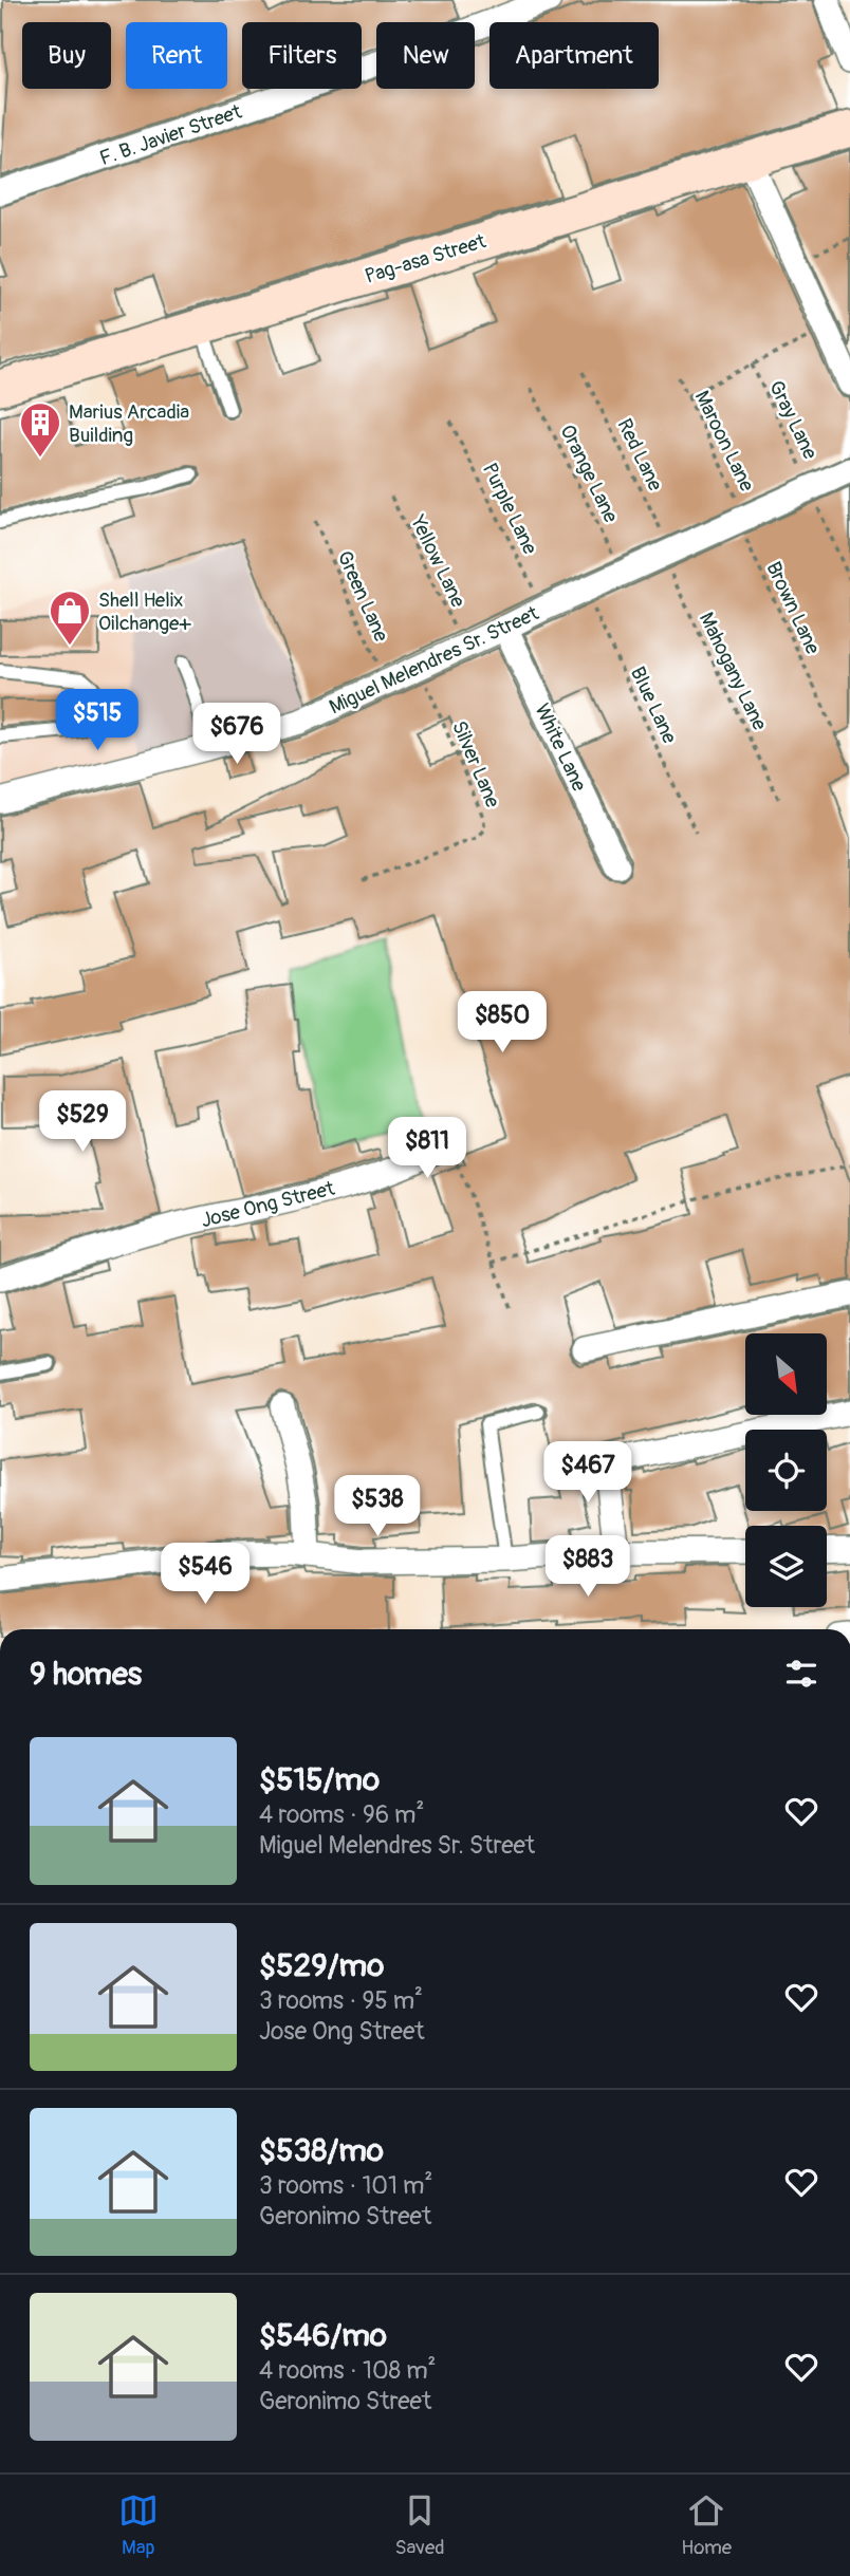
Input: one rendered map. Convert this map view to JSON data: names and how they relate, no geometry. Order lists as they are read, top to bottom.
{
  "streets": {
    "street": [
      "F. B. Javier Street",
      "Pag-asa Street",
      "Miguel Melendres Sr. Street",
      "White Lane",
      "Jose Ong Street"
    ],
    "path": [
      "Gray Lane",
      "Maroon Lane",
      "Red Lane",
      "Orange Lane",
      "Purple Lane",
      "Yellow Lane",
      "Green Lane",
      "Brown Lane",
      "Mahogany Lane",
      "Blue Lane",
      "Silver Lane"
    ]
  },
  "crossings": [
    ["Gray Lane", "Miguel Melendres Sr. Street"],
    ["Maroon Lane", "Brown Lane"],
    ["Maroon Lane", "Miguel Melendres Sr. Street"],
    ["Red Lane", "Miguel Melendres Sr. Street"],
    ["Red Lane", "Mahogany Lane"],
    ["Orange Lane", "Miguel Melendres Sr. Street"],
    ["Purple Lane", "Miguel Melendres Sr. Street"],
    ["Green Lane", "Miguel Melendres Sr. Street"],
    ["Brown Lane", "Miguel Melendres Sr. Street"],
    ["Miguel Melendres Sr. Street", "Mahogany Lane"],
    ["Miguel Melendres Sr. Street", "Blue Lane"],
    ["Miguel Melendres Sr. Street", "White Lane"],
    ["Miguel Melendres Sr. Street", "Silver Lane"]
  ],
  "places": {
    "building": ["Marius Arcadia Building"],
    "shop": ["Shell Helix Oilchange+"]
  },
  "north": "bottom right",
  "page": {
    "chip": [
      "Buy",
      "Rent",
      "Filters",
      "New",
      "Apartment"
    ],
    "price": [
      "$515",
      "$676",
      "$850",
      "$529",
      "$811",
      "$467",
      "$538",
      "$883",
      "$546"
    ],
    "heading": "9 homes",
    "list": [
      {
        "name": "$515/mo",
        "note": "4 rooms · 96 m² · Miguel Melendres Sr. Street"
      },
      {
        "name": "$529/mo",
        "note": "3 rooms · 95 m² · Jose Ong Street"
      },
      {
        "name": "$538/mo",
        "note": "3 rooms · 101 m² · Geronimo Street"
      },
      {
        "name": "$546/mo",
        "note": "4 rooms · 108 m² · Geronimo Street"
      }
    ],
    "tabs": ["Map", "Saved", "Home"]
  }
}
